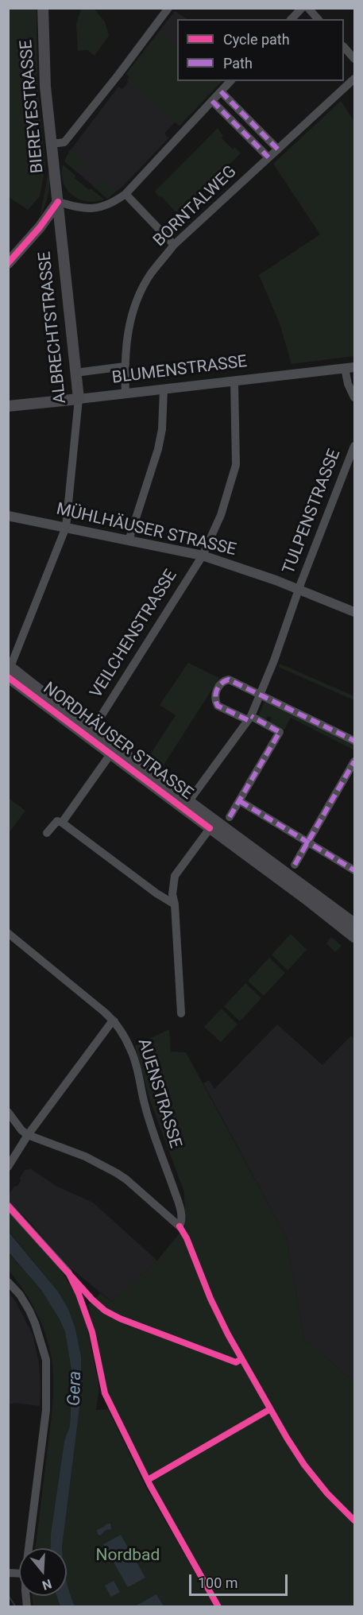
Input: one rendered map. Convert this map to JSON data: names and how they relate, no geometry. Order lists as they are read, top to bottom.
{
  "streets": {
    "main road": [
      "BIEREYESTRASSE",
      "ALBRECHTSTRASSE",
      "BLUMENSTRASSE",
      "NORDHÄUSER STRASSE"
    ],
    "street": [
      "BORNTALWEG",
      "TULPENSTRASSE",
      "MÜHLHÄUSER STRASSE",
      "VEILCHENSTRASSE",
      "AUENSTRASSE"
    ]
  },
  "crossings": [
    ["BIEREYESTRASSE", "ALBRECHTSTRASSE"],
    ["BORNTALWEG", "BLUMENSTRASSE"],
    ["ALBRECHTSTRASSE", "BLUMENSTRASSE"],
    ["ALBRECHTSTRASSE", "MÜHLHÄUSER STRASSE"],
    ["ALBRECHTSTRASSE", "NORDHÄUSER STRASSE"],
    ["BLUMENSTRASSE", "VEILCHENSTRASSE"],
    ["TULPENSTRASSE", "MÜHLHÄUSER STRASSE"],
    ["TULPENSTRASSE", "NORDHÄUSER STRASSE"],
    ["MÜHLHÄUSER STRASSE", "VEILCHENSTRASSE"],
    ["VEILCHENSTRASSE", "NORDHÄUSER STRASSE"]
  ],
  "water": ["Gera"],
  "parks": ["Nordbad"],
  "legend": ["Cycle path", "Path"],
  "scale_bar": "100 m",
  "north": "bottom"
}
